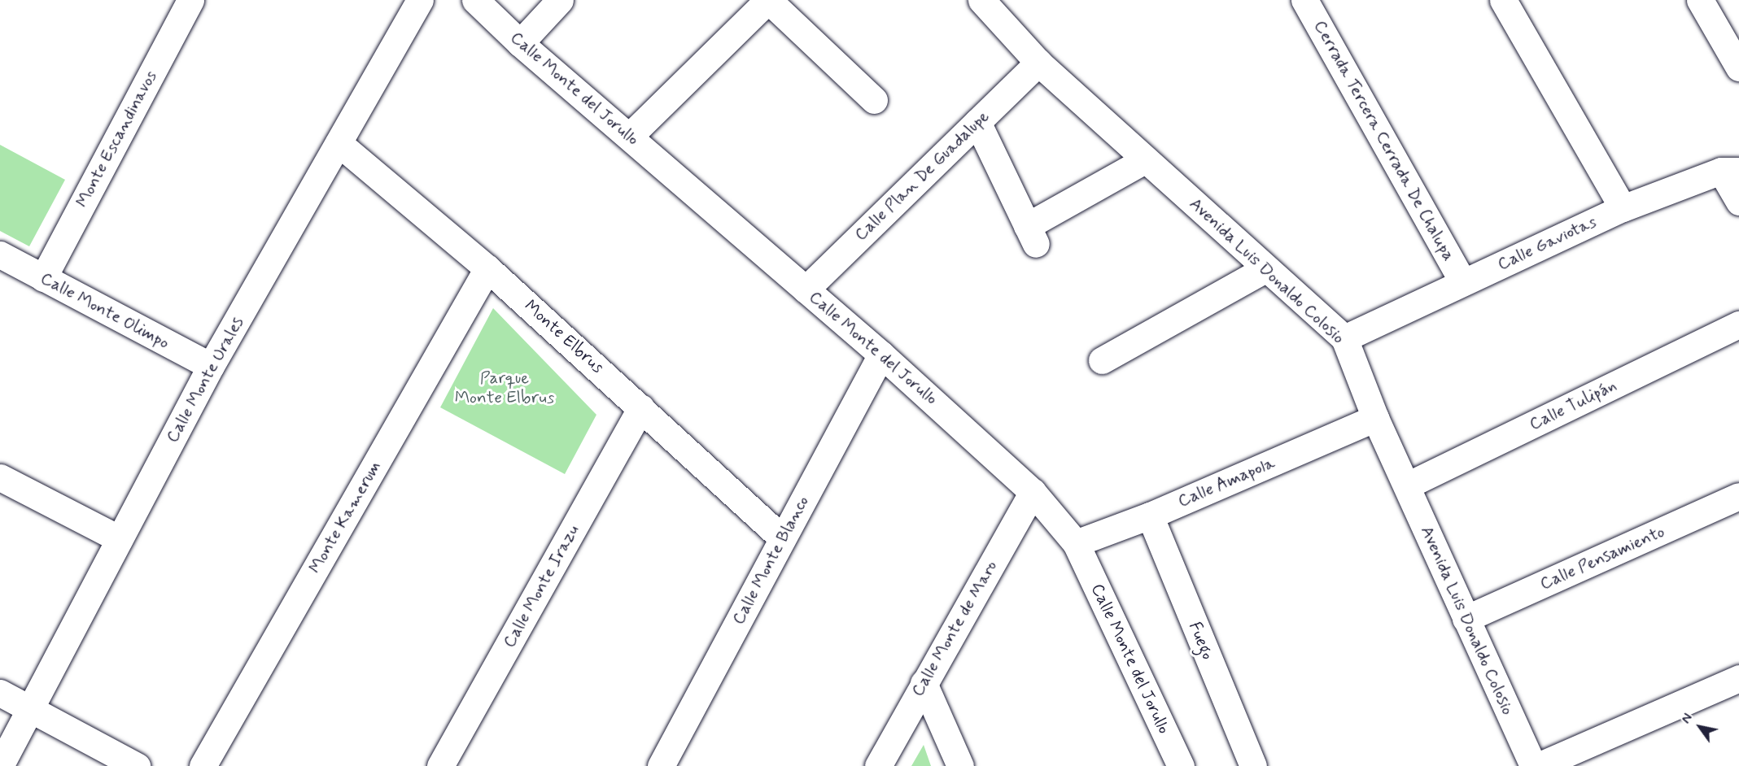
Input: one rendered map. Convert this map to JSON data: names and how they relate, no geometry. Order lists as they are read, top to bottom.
{
  "streets": {
    "street": [
      "Calle Monte del Jorullo",
      "Monte Escandinavos",
      "Cerrada Tercera Cerrada De Chalupa",
      "Calle Plan De Guadalupe",
      "Calle Gaviotas",
      "Avenida Luis Donaldo Colosio",
      "Calle Monte Olimpo",
      "Monte Elbrus",
      "Calle Monte Urales",
      "Calle Tulipán",
      "Calle Amapola",
      "Monte Kamerum",
      "Calle Pensamiento",
      "Calle Monte Blanco",
      "Calle Monte Irazu",
      "Calle Monte de Maro",
      "Fuego"
    ]
  },
  "crossings": [
    ["Calle Monte del Jorullo", "Calle Plan De Guadalupe"],
    ["Calle Monte del Jorullo", "Calle Amapola"],
    ["Calle Monte del Jorullo", "Calle Monte Blanco"],
    ["Calle Monte del Jorullo", "Calle Monte de Maro"],
    ["Monte Escandinavos", "Calle Monte Olimpo"],
    ["Cerrada Tercera Cerrada De Chalupa", "Calle Gaviotas"],
    ["Calle Plan De Guadalupe", "Avenida Luis Donaldo Colosio"],
    ["Calle Gaviotas", "Avenida Luis Donaldo Colosio"],
    ["Avenida Luis Donaldo Colosio", "Calle Tulipán"],
    ["Avenida Luis Donaldo Colosio", "Calle Amapola"],
    ["Avenida Luis Donaldo Colosio", "Calle Pensamiento"],
    ["Calle Monte Olimpo", "Calle Monte Urales"],
    ["Monte Elbrus", "Calle Monte Urales"],
    ["Monte Elbrus", "Monte Kamerum"],
    ["Monte Elbrus", "Calle Monte Blanco"],
    ["Monte Elbrus", "Calle Monte Irazu"],
    ["Calle Amapola", "Fuego"]
  ],
  "parks": ["Parque Monte Elbrus"],
  "north": "top left"
}
